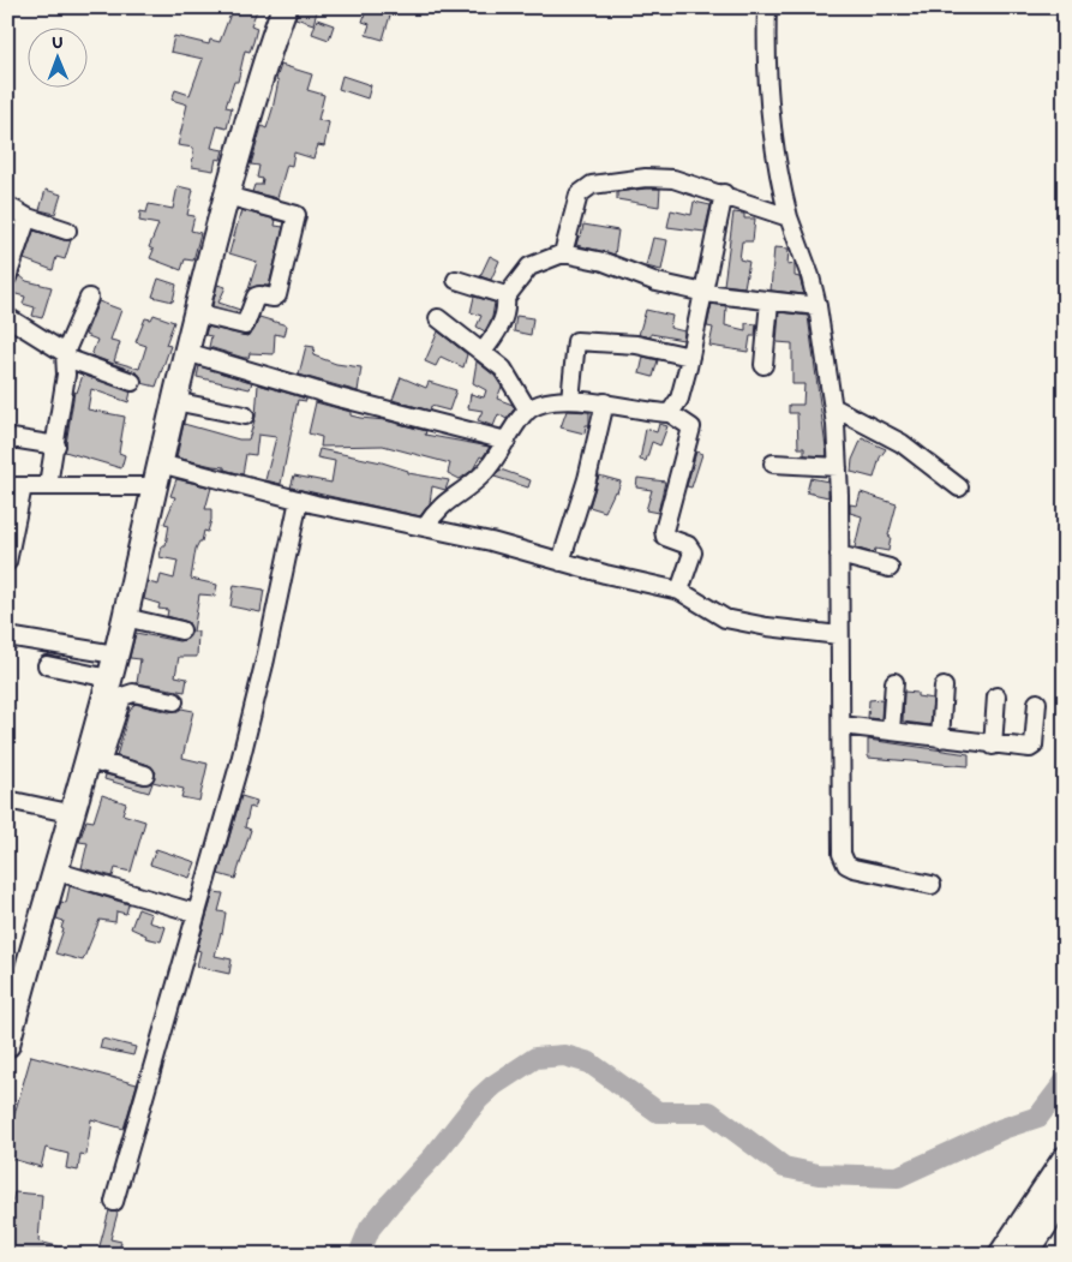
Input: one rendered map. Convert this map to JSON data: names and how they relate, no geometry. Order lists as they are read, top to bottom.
{
  "north": "top"
}
